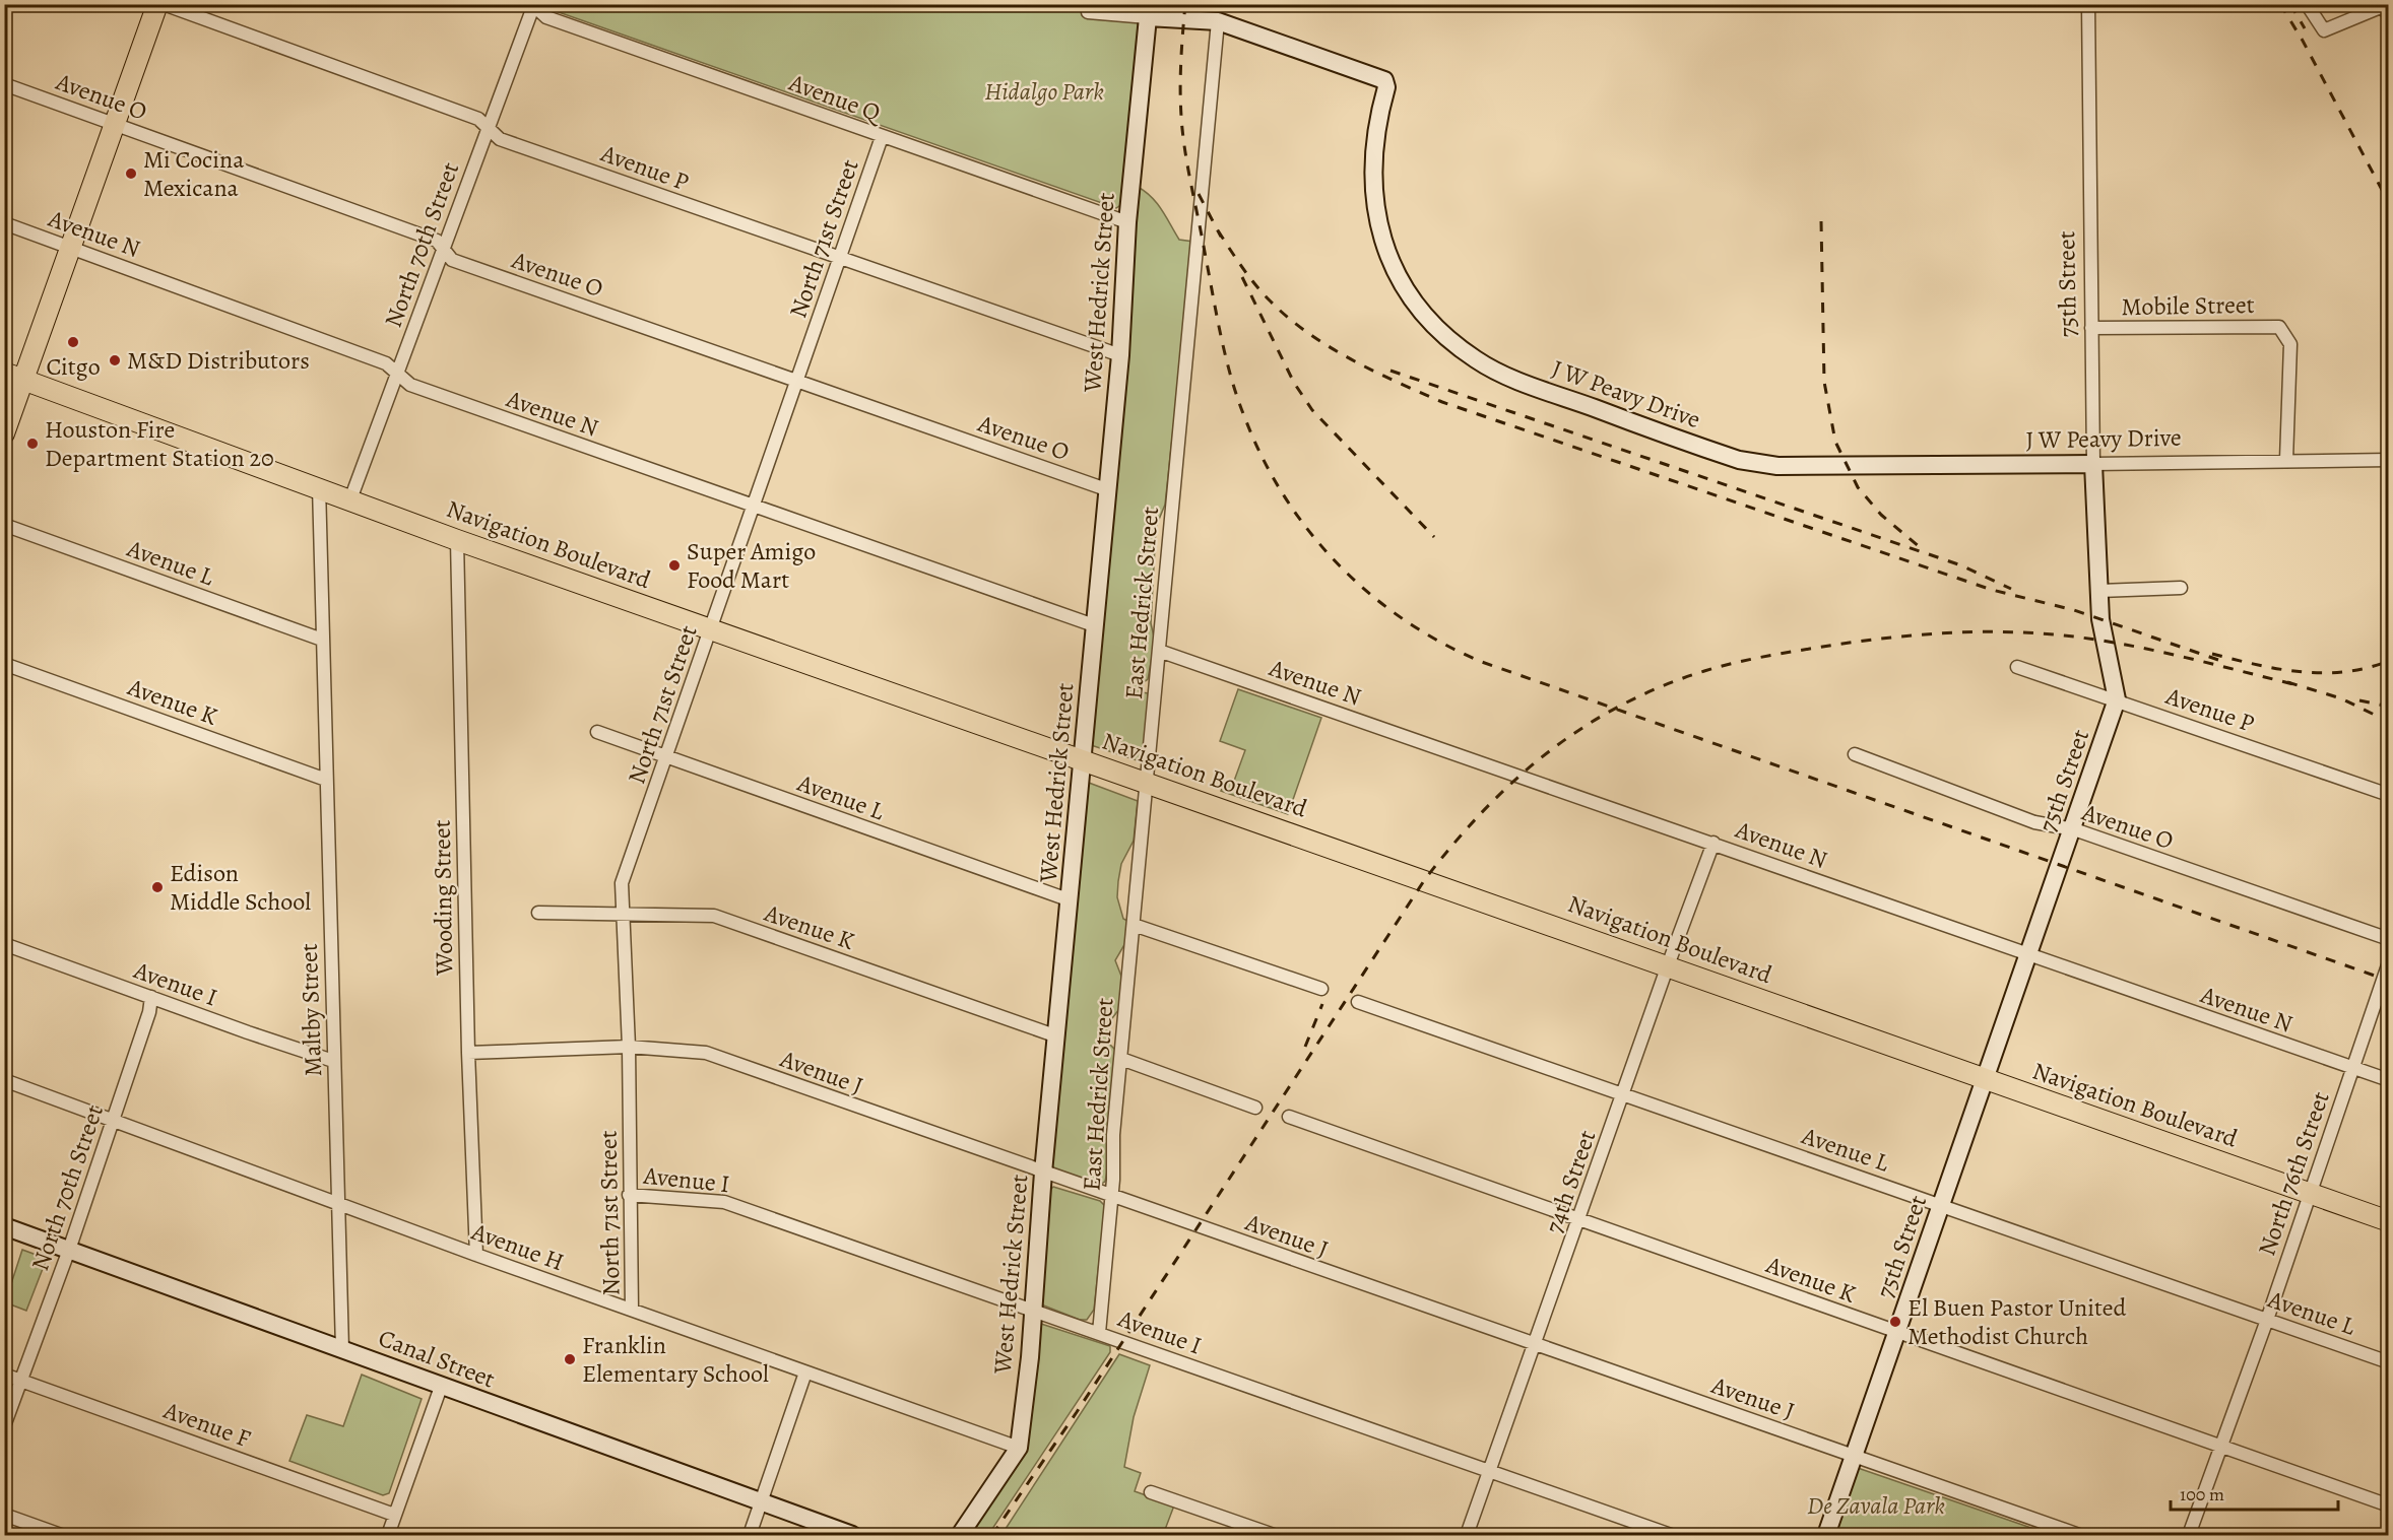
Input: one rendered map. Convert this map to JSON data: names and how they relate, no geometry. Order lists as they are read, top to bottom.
{
  "streets": {
    "main road": ["Navigation Boulevard"],
    "street": [
      "Avenue O",
      "Avenue Q",
      "Avenue P",
      "Avenue N",
      "North 71st Street",
      "North 70th Street",
      "75th Street",
      "West Hedrick Street",
      "Mobile Street",
      "J W Peavy Drive",
      "Avenue L",
      "East Hedrick Street",
      "Avenue K",
      "Wooding Street",
      "Avenue I",
      "Maltby Street",
      "Avenue J",
      "North 76th Street",
      "74th Street",
      "Avenue H",
      "Canal Street",
      "Avenue F"
    ]
  },
  "crossings": [
    ["Avenue O", "North 71st Street"],
    ["Avenue O", "North 70th Street"],
    ["Avenue O", "75th Street"],
    ["Avenue O", "West Hedrick Street"],
    ["Avenue Q", "North 71st Street"],
    ["Avenue Q", "North 70th Street"],
    ["Avenue Q", "West Hedrick Street"],
    ["Avenue P", "North 71st Street"],
    ["Avenue P", "North 70th Street"],
    ["Avenue P", "75th Street"],
    ["Avenue P", "West Hedrick Street"],
    ["Avenue N", "North 71st Street"],
    ["Avenue N", "North 70th Street"],
    ["Avenue N", "75th Street"],
    ["Avenue N", "West Hedrick Street"],
    ["Avenue N", "East Hedrick Street"],
    ["Avenue N", "North 76th Street"],
    ["Avenue N", "74th Street"],
    ["North 71st Street", "Navigation Boulevard"],
    ["North 71st Street", "Avenue L"],
    ["North 71st Street", "Avenue K"],
    ["North 71st Street", "Avenue I"],
    ["North 71st Street", "Avenue J"],
    ["North 71st Street", "Avenue H"],
    ["North 70th Street", "Navigation Boulevard"],
    ["North 70th Street", "Avenue I"],
    ["North 70th Street", "Avenue H"],
    ["North 70th Street", "Canal Street"],
    ["North 70th Street", "Avenue F"],
    ["75th Street", "Mobile Street"],
    ["75th Street", "J W Peavy Drive"],
    ["75th Street", "Navigation Boulevard"],
    ["75th Street", "Avenue L"],
    ["75th Street", "Avenue K"],
    ["75th Street", "Avenue J"],
    ["West Hedrick Street", "J W Peavy Drive"],
    ["West Hedrick Street", "Navigation Boulevard"],
    ["West Hedrick Street", "Avenue L"],
    ["West Hedrick Street", "Avenue K"],
    ["West Hedrick Street", "Avenue I"],
    ["West Hedrick Street", "Avenue J"],
    ["West Hedrick Street", "Avenue H"],
    ["Mobile Street", "J W Peavy Drive"],
    ["J W Peavy Drive", "East Hedrick Street"],
    ["Navigation Boulevard", "East Hedrick Street"],
    ["Navigation Boulevard", "Wooding Street"],
    ["Navigation Boulevard", "Maltby Street"],
    ["Navigation Boulevard", "North 76th Street"],
    ["Navigation Boulevard", "74th Street"],
    ["Avenue L", "Maltby Street"],
    ["Avenue L", "North 76th Street"],
    ["Avenue L", "74th Street"],
    ["East Hedrick Street", "Avenue I"],
    ["East Hedrick Street", "Avenue J"],
    ["Avenue K", "Maltby Street"],
    ["Avenue K", "North 76th Street"],
    ["Avenue K", "74th Street"],
    ["Wooding Street", "Avenue J"],
    ["Wooding Street", "Avenue H"],
    ["Avenue I", "Maltby Street"],
    ["Avenue I", "74th Street"],
    ["Maltby Street", "Avenue H"],
    ["Maltby Street", "Canal Street"],
    ["Avenue J", "74th Street"]
  ],
  "parks": ["Hidalgo Park", "De Zavala Park"],
  "places": [
    "Mi Cocina Mexicana",
    "Citgo",
    "M&D Distributors",
    "Houston Fire Department Station 20",
    "Super Amigo Food Mart",
    "Edison Middle School",
    "El Buen Pastor United Methodist Church",
    "Franklin Elementary School"
  ],
  "scale_bar": "100 m"
}
